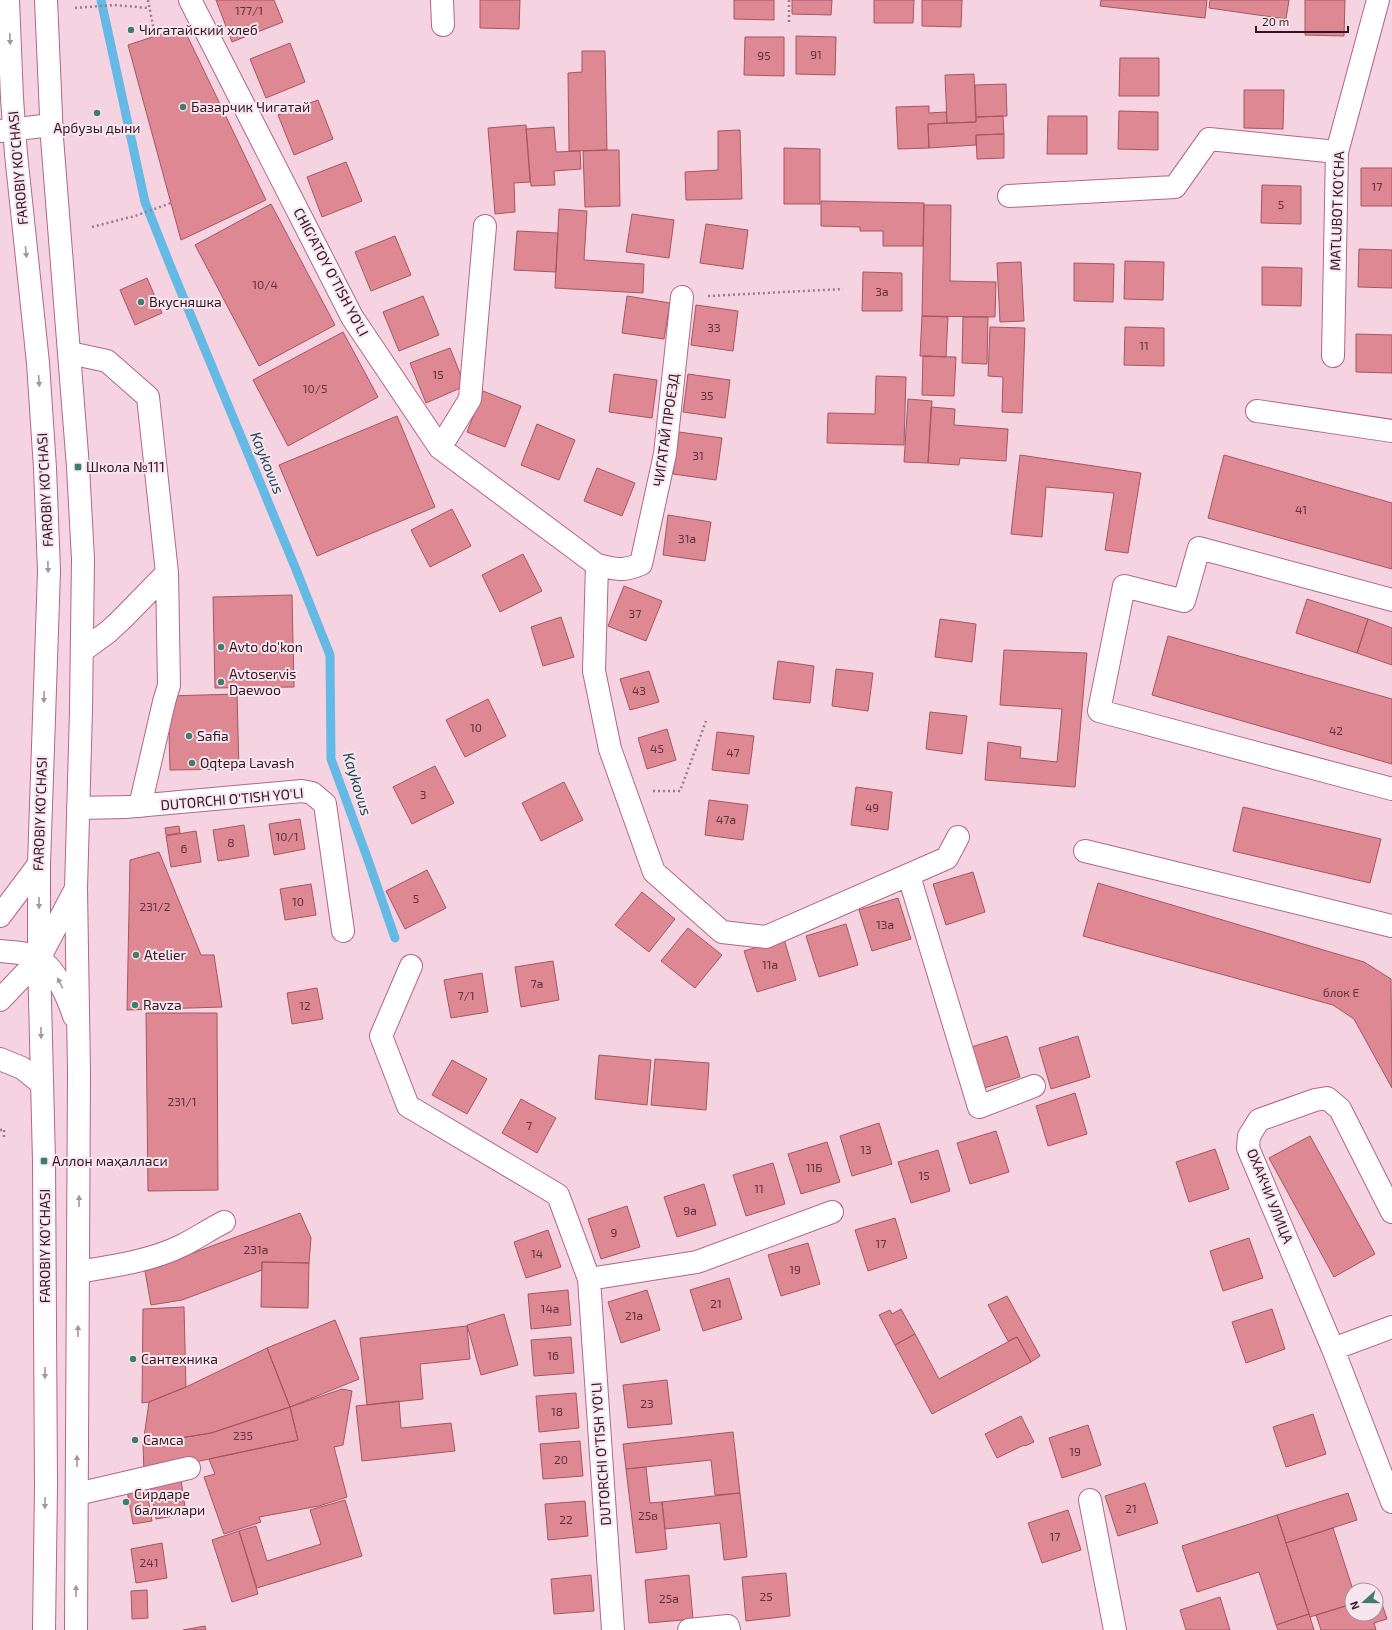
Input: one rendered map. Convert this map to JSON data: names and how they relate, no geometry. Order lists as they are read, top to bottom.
{
  "streets": {
    "street": [
      "FAROBIY KO'CHASI",
      "MATLUBOT KO'CHA",
      "CHIG'ATOY O'TISH YO'LI",
      "ЧИГАТАЙ ПРОЕЗД",
      "DUTORCHI O'TISH YO'LI",
      "ОХАКЧИ УЛИЦА"
    ]
  },
  "crossings": [
    ["CHIG'ATOY O'TISH YO'LI", "ЧИГАТАЙ ПРОЕЗД"]
  ],
  "water": ["Kaykovus"],
  "places": {
    "other": [
      "Чигатайский хлеб",
      "Базарчик Чигатай",
      "Aрбузы дыни",
      "Вкусняшка",
      "Avto do'kon",
      "Avtoservis Daewoo",
      "Safia",
      "Oqtepa Lavash",
      "Atelier",
      "Ravza",
      "Сантехника",
      "Самса",
      "Сирдаре баликлари"
    ],
    "transit": ["Школа №111", "Аллон маҳалласи"]
  },
  "house_numbers": [
    "177/1",
    "91",
    "95",
    "17",
    "5",
    "10/4",
    "3a",
    "33",
    "11",
    "15",
    "10/5",
    "35",
    "31",
    "41",
    "31a",
    "37",
    "43",
    "10",
    "42",
    "45",
    "47",
    "3",
    "49",
    "47a",
    "10/1",
    "8",
    "6",
    "5",
    "10",
    "231/2",
    "13a",
    "11a",
    "7а",
    "блок Е",
    "7/1",
    "12",
    "231/1",
    "7",
    "13",
    "11Б",
    "15",
    "11",
    "9a",
    "9",
    "17",
    "231а",
    "14",
    "19",
    "21",
    "14а",
    "21a",
    "16",
    "23",
    "18",
    "235",
    "19",
    "20",
    "21",
    "25в",
    "22",
    "17",
    "241",
    "25",
    "25a"
  ],
  "scale_bar": "20 m",
  "north": "left"
}
